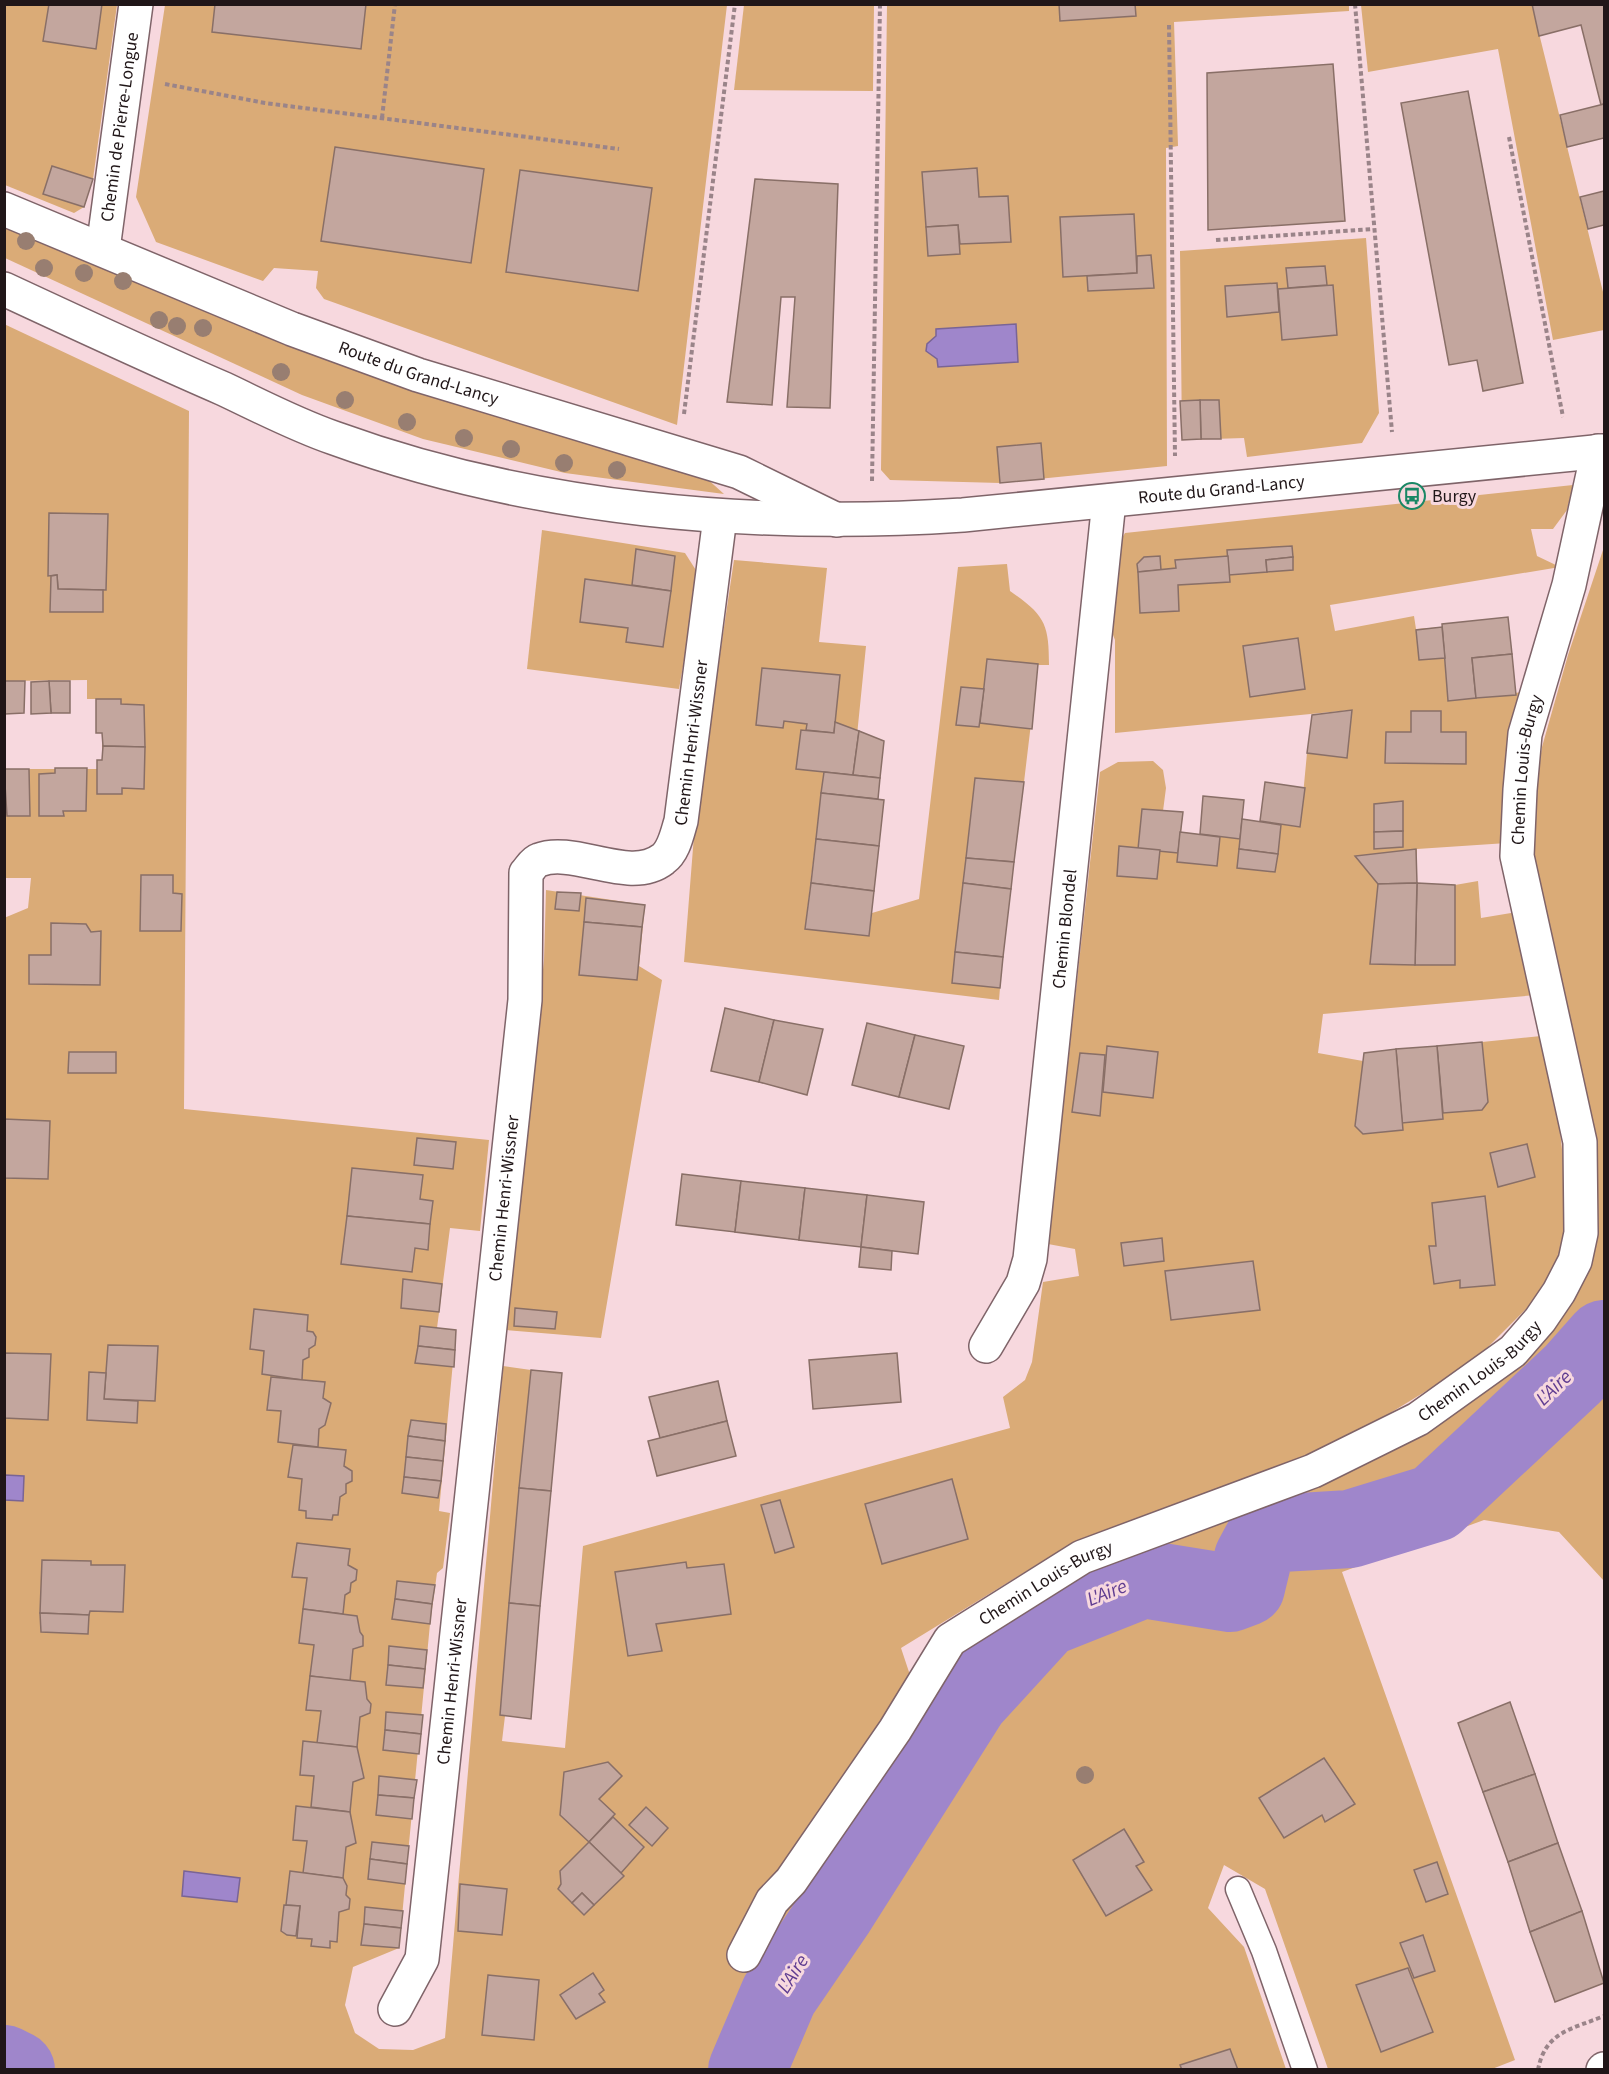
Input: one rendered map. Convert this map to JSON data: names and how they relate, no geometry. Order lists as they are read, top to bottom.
{
  "streets": {
    "street": [
      "Chemin de Pierre-Longue",
      "Route du Grand-Lancy",
      "Chemin Henri-Wissner",
      "Chemin Louis-Burgy",
      "Chemin Blondel"
    ]
  },
  "crossings": [
    ["Chemin de Pierre-Longue", "Route du Grand-Lancy"],
    ["Route du Grand-Lancy", "Chemin Henri-Wissner"],
    ["Route du Grand-Lancy", "Chemin Louis-Burgy"],
    ["Route du Grand-Lancy", "Chemin Blondel"]
  ],
  "water": ["L'Aire"],
  "places": {
    "bus stop": ["Burgy"]
  }
}
